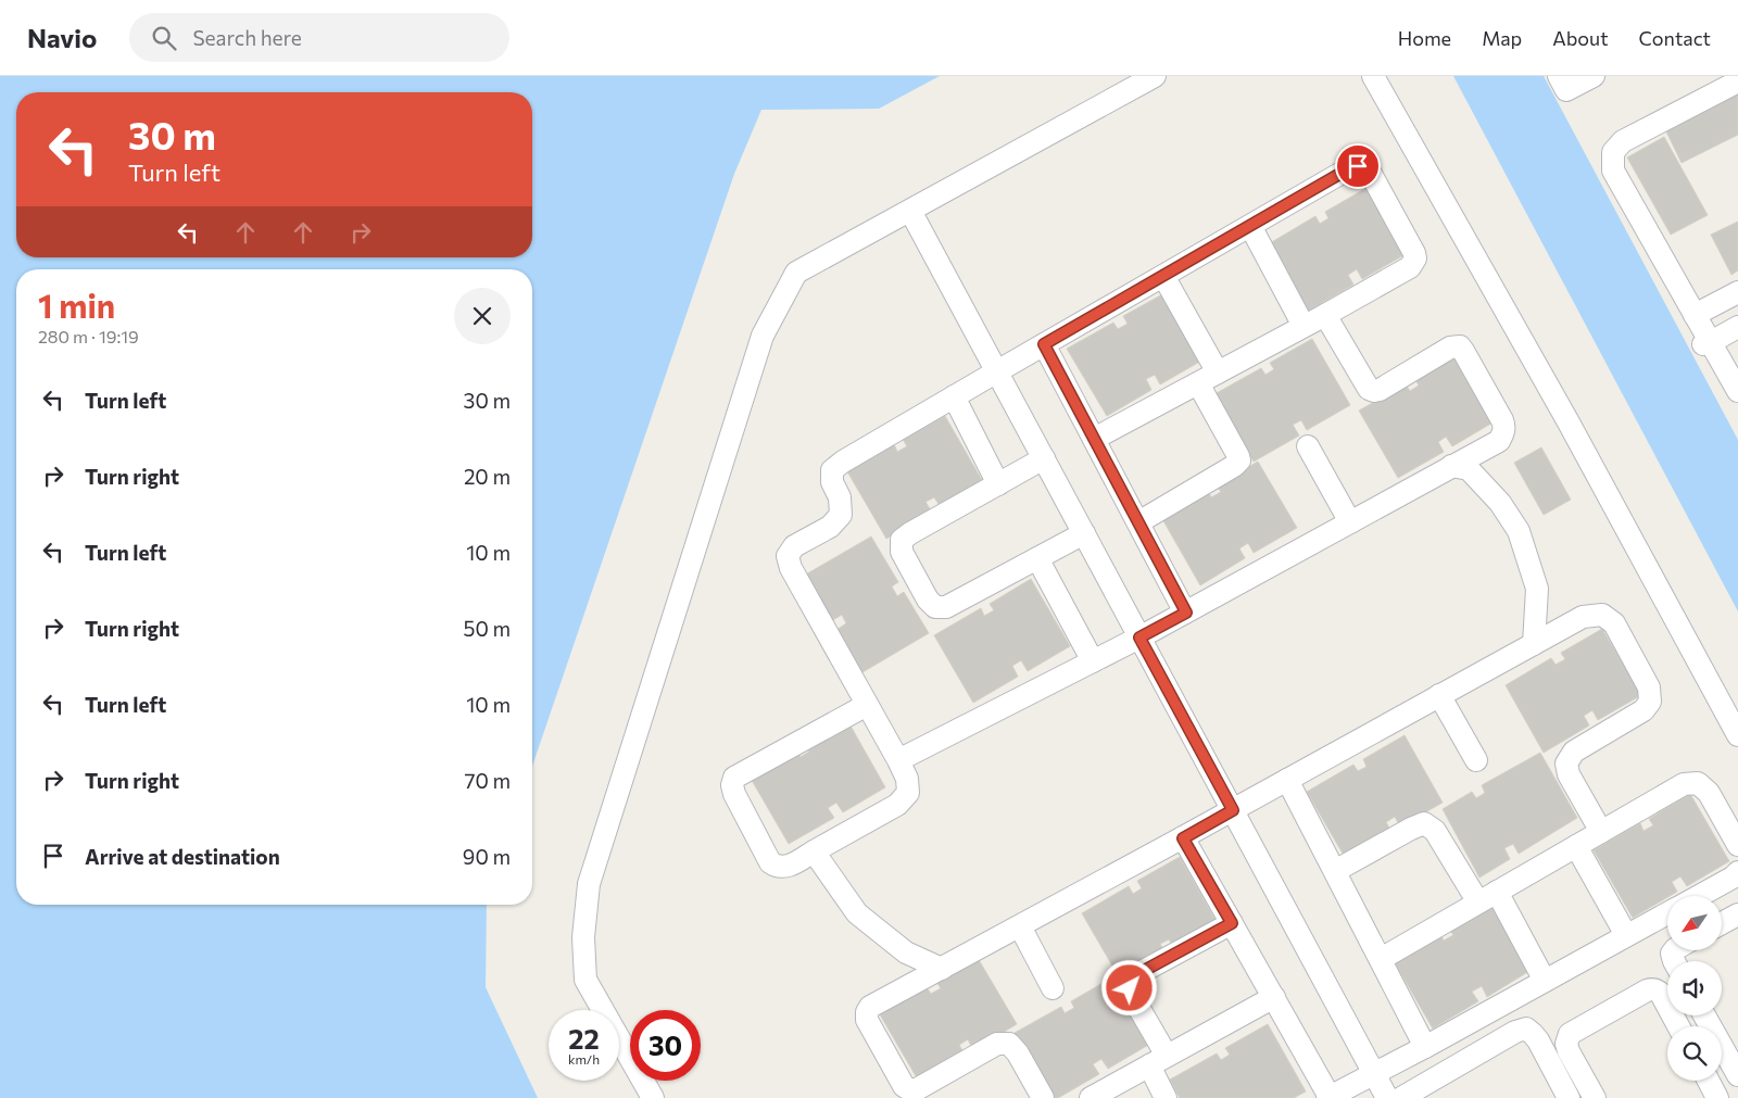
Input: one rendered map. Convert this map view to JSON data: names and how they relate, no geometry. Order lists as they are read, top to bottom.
{
  "north": "bottom left",
  "page": {
    "header": "Navio",
    "search": "Search here",
    "nav": [
      "Home",
      "Map",
      "About",
      "Contact"
    ],
    "turn": ["30 m", "Turn left"],
    "heading": ["1 min", "280 m · 19:19"],
    "list": [
      {
        "name": "Turn left",
        "value": "30 m"
      },
      {
        "name": "Turn right",
        "value": "20 m"
      },
      {
        "name": "Turn left",
        "value": "10 m"
      },
      {
        "name": "Turn right",
        "value": "50 m"
      },
      {
        "name": "Turn left",
        "value": "10 m"
      },
      {
        "name": "Turn right",
        "value": "70 m"
      },
      {
        "name": "Arrive at destination",
        "value": "90 m"
      }
    ],
    "speed": "22 km/h",
    "limit": "30"
  }
}
